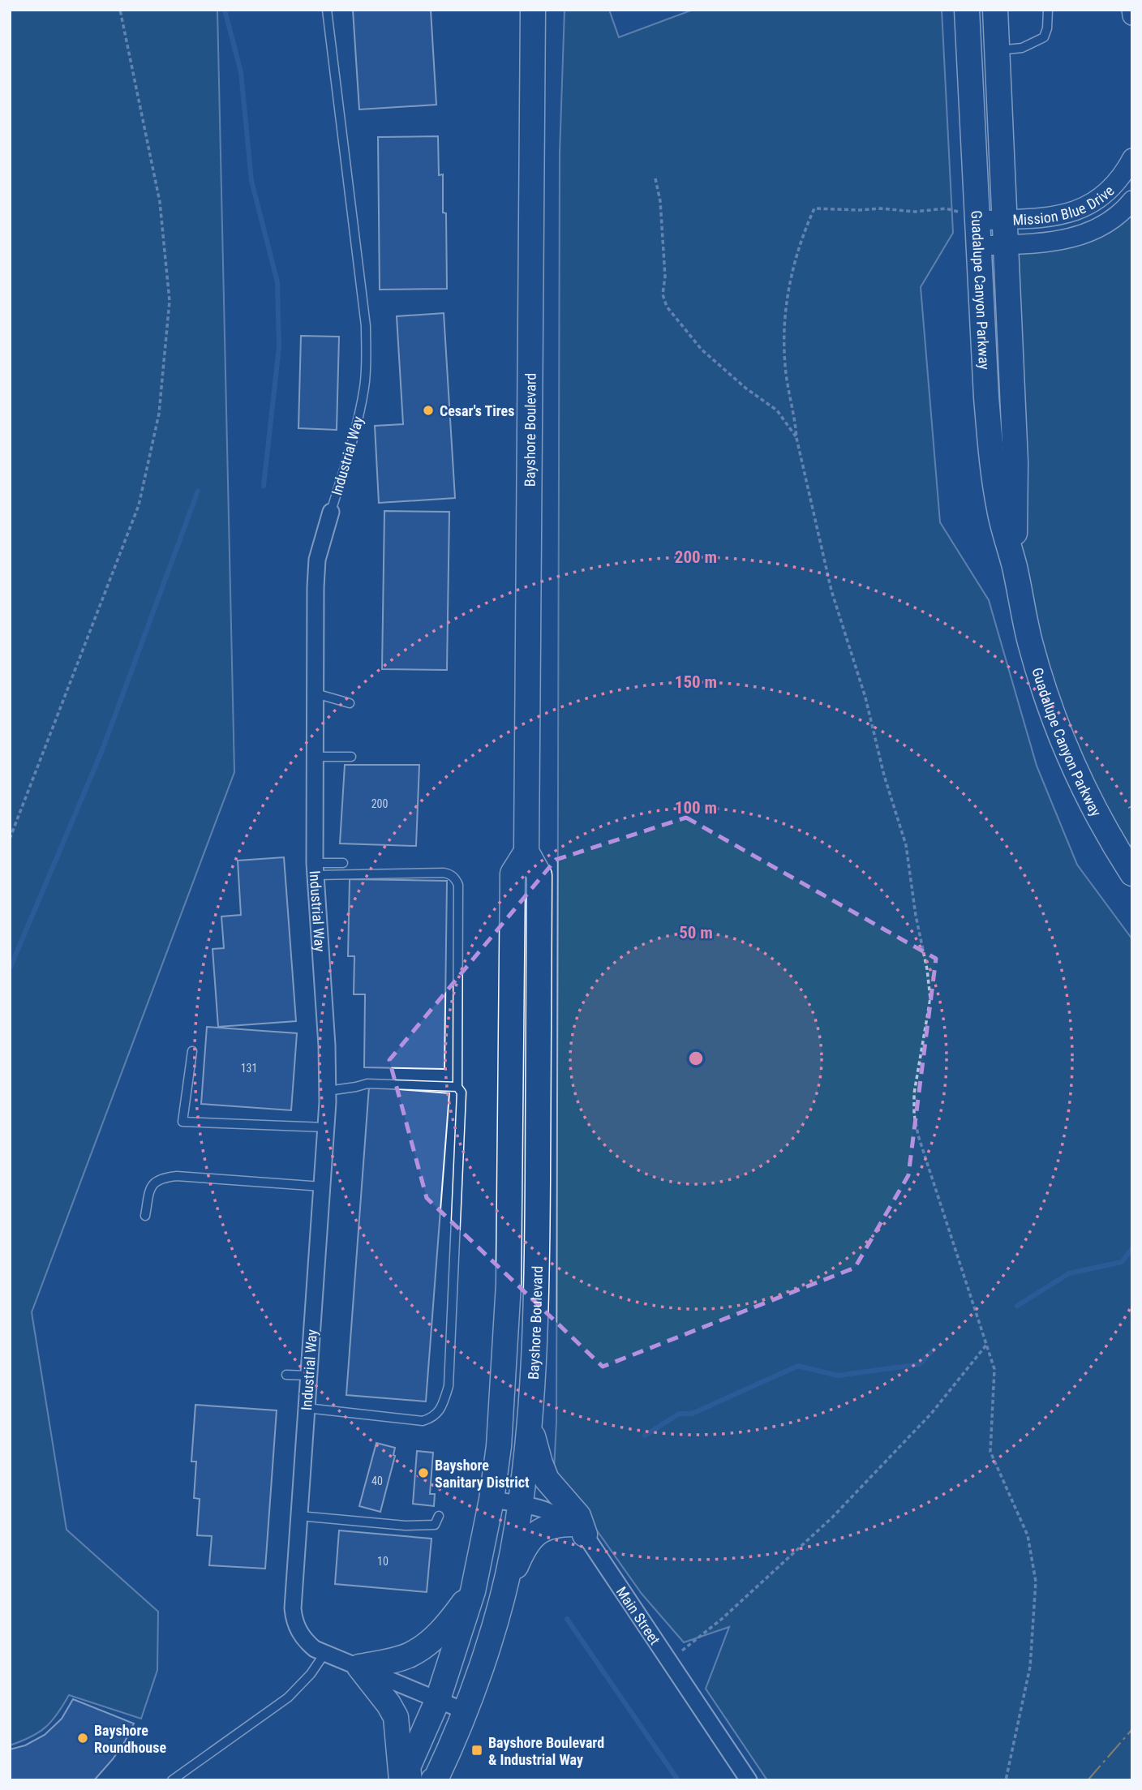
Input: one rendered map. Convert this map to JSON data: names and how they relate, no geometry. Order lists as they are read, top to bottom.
{
  "streets": {
    "main road": ["Guadalupe Canyon Parkway", "Bayshore Boulevard"],
    "street": ["Mission Blue Drive", "Industrial Way", "Main Street"]
  },
  "crossings": [
    ["Mission Blue Drive", "Guadalupe Canyon Parkway"],
    ["Bayshore Boulevard", "Industrial Way"],
    ["Bayshore Boulevard", "Main Street"]
  ],
  "places": {
    "other": ["Cesar's Tires", "Bayshore Sanitary District", "Bayshore Roundhouse"],
    "transit": ["Bayshore Boulevard & Industrial Way"]
  },
  "house_numbers": [
    "200",
    "131",
    "40",
    "10"
  ],
  "rings": [
    "200 m",
    "150 m",
    "100 m",
    "50 m"
  ]
}
